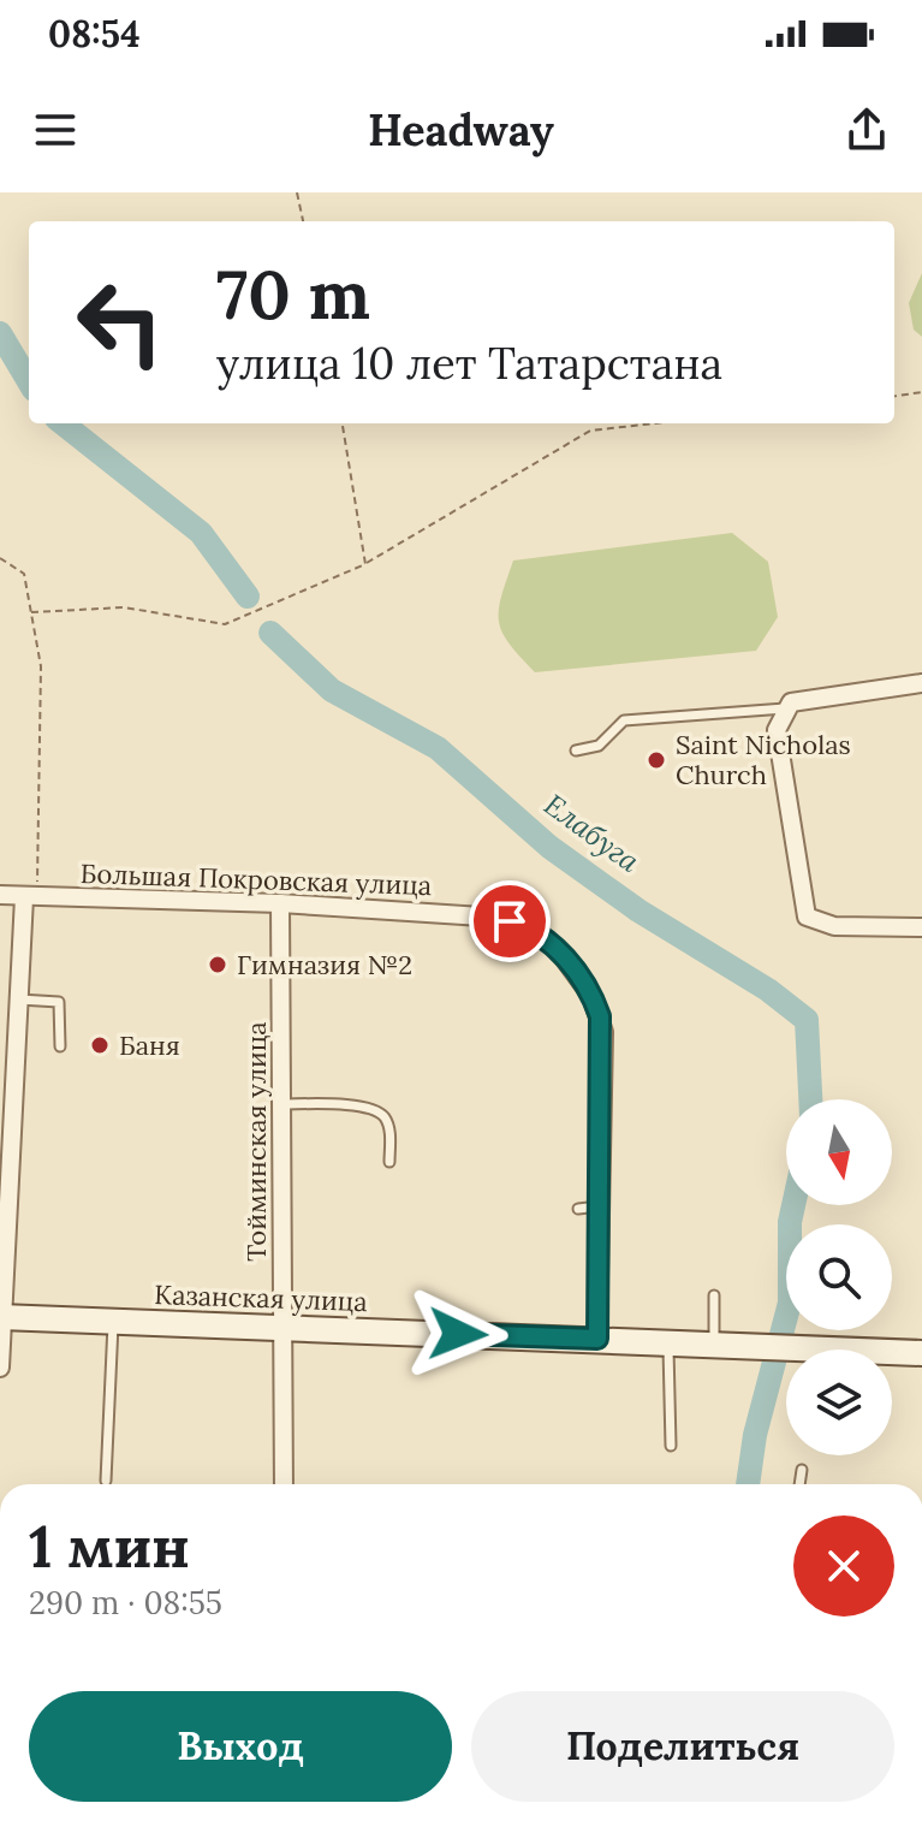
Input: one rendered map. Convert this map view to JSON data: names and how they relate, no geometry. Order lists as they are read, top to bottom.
{
  "streets": {
    "street": ["Большая Покровская улица", "Тойминская улица", "Казанская улица"]
  },
  "crossings": [
    ["Большая Покровская улица", "Тойминская улица"],
    ["Тойминская улица", "Казанская улица"]
  ],
  "water": ["Елабуга"],
  "places": ["Saint Nicholas Church", "Гимназия №2", "Баня"],
  "north": "bottom",
  "page": {
    "status": "08:54",
    "header": "Headway",
    "turn": ["70 m", "улица 10 лет Татарстана"],
    "heading": ["1 мин", "290 m · 08:55"],
    "buttons": ["Выход", "Поделиться"]
  }
}
